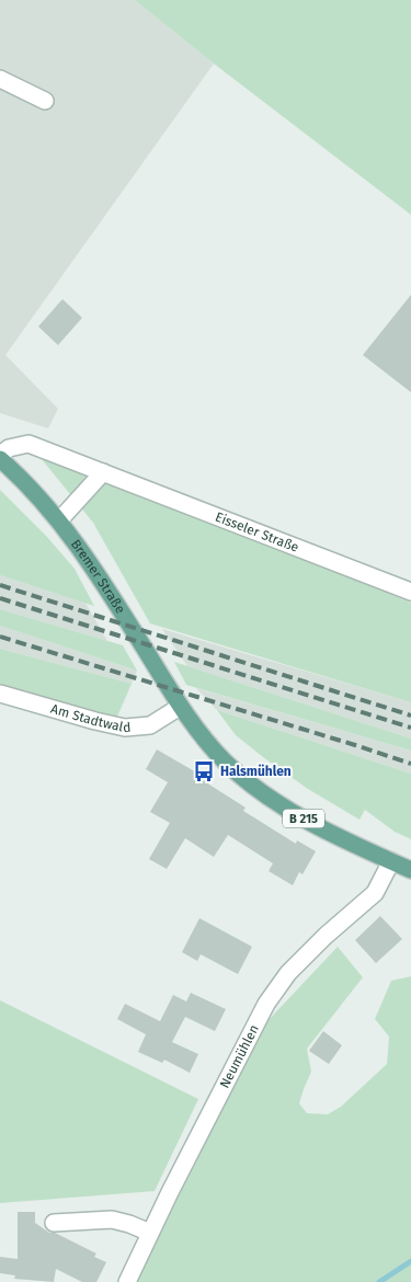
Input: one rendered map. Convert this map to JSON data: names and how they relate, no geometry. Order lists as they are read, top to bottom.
{
  "streets": {
    "main road": ["Bremer Straße", "B 215"],
    "street": ["Eisseler Straße", "Am Stadtwald", "Neumühlen"]
  },
  "crossings": [
    ["Bremer Straße", "Am Stadtwald"],
    ["Bremer Straße", "B 215"],
    ["Am Stadtwald", "B 215"],
    ["B 215", "Neumühlen"]
  ],
  "places": {
    "bus stop": ["Halsmühlen"]
  }
}
